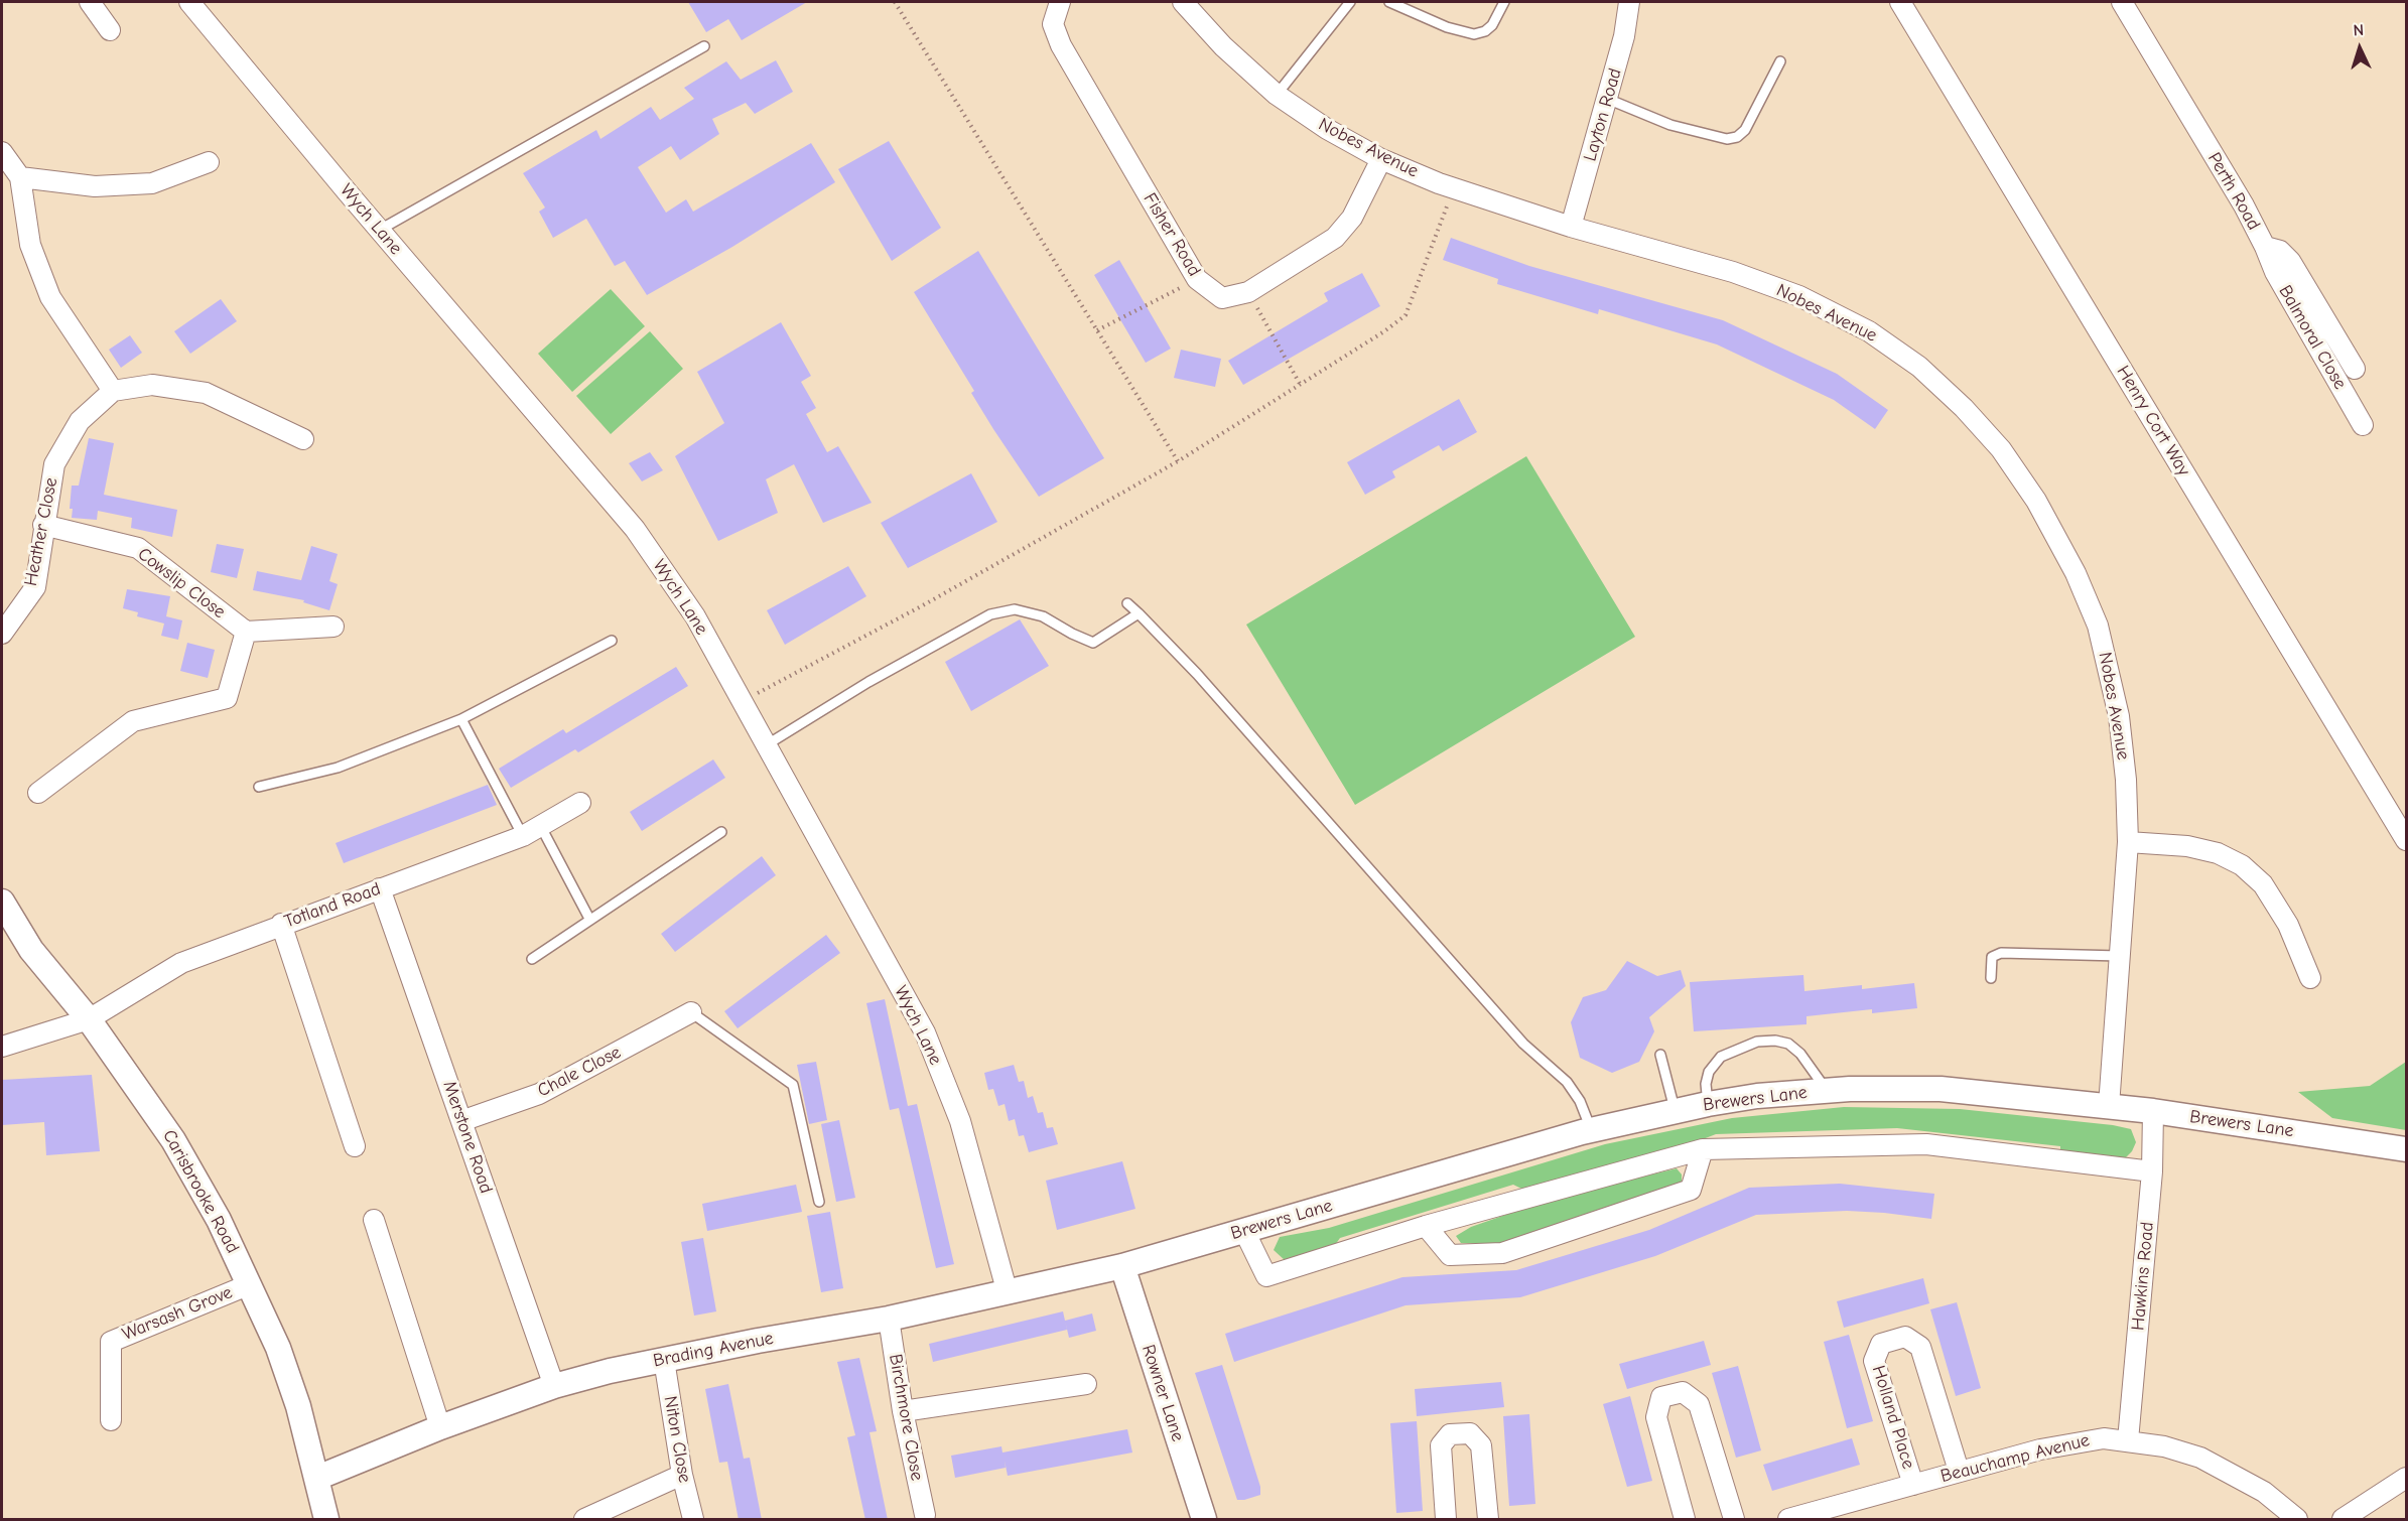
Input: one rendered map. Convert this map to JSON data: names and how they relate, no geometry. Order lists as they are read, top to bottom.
{
  "streets": {
    "street": [
      "Layton Road",
      "Nobes Avenue",
      "Perth Road",
      "Wych Lane",
      "Fisher Road",
      "Balmoral Close",
      "Henry Cort Way",
      "Heather Close",
      "Cowslip Close",
      "Totland Road",
      "Chale Close",
      "Brewers Lane",
      "Merstone Road",
      "Carisbrooke Road",
      "Hawkins Road",
      "Warsash Grove",
      "Brading Avenue",
      "Rowner Lane",
      "Birchmore Close",
      "Holland Place",
      "Niton Close",
      "Beauchamp Avenue"
    ]
  },
  "crossings": [
    ["Layton Road", "Nobes Avenue"],
    ["Nobes Avenue", "Fisher Road"],
    ["Nobes Avenue", "Brewers Lane"],
    ["Perth Road", "Balmoral Close"],
    ["Wych Lane", "Brading Avenue"],
    ["Heather Close", "Cowslip Close"],
    ["Totland Road", "Merstone Road"],
    ["Totland Road", "Carisbrooke Road"],
    ["Chale Close", "Merstone Road"],
    ["Brewers Lane", "Hawkins Road"],
    ["Brewers Lane", "Brading Avenue"],
    ["Brewers Lane", "Rowner Lane"],
    ["Merstone Road", "Brading Avenue"],
    ["Carisbrooke Road", "Warsash Grove"],
    ["Carisbrooke Road", "Brading Avenue"],
    ["Hawkins Road", "Beauchamp Avenue"],
    ["Brading Avenue", "Rowner Lane"],
    ["Brading Avenue", "Birchmore Close"],
    ["Brading Avenue", "Niton Close"],
    ["Holland Place", "Beauchamp Avenue"]
  ],
  "north": "top"
}
